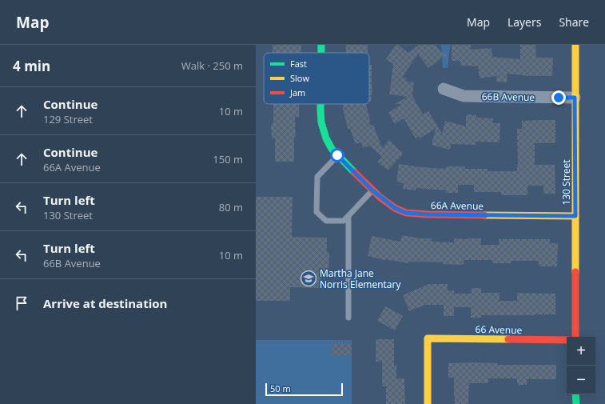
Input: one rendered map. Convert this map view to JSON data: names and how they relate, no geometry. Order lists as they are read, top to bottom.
{
  "streets": {
    "street": [
      "66B Avenue",
      "130 Street",
      "66A Avenue",
      "66 Avenue"
    ]
  },
  "crossings": [
    ["66B Avenue", "130 Street"],
    ["130 Street", "66A Avenue"]
  ],
  "places": {
    "school or university": ["Martha Jane Norris Elementary"]
  },
  "legend": ["Fast", "Slow", "Jam"],
  "scale_bar": "50 m",
  "page": {
    "header": "Map",
    "nav": ["Map", "Layers", "Share"],
    "heading": ["4 min", "Walk · 250 m"],
    "list": [
      ["Continue", "129 Street", "10 m"],
      ["Continue", "66A Avenue", "150 m"],
      ["Turn left", "130 Street", "80 m"],
      ["Turn left", "66B Avenue", "10 m"],
      "Arrive at destination"
    ],
    "map_buttons": ["+", "−"],
    "scale": "50 m"
  }
}
